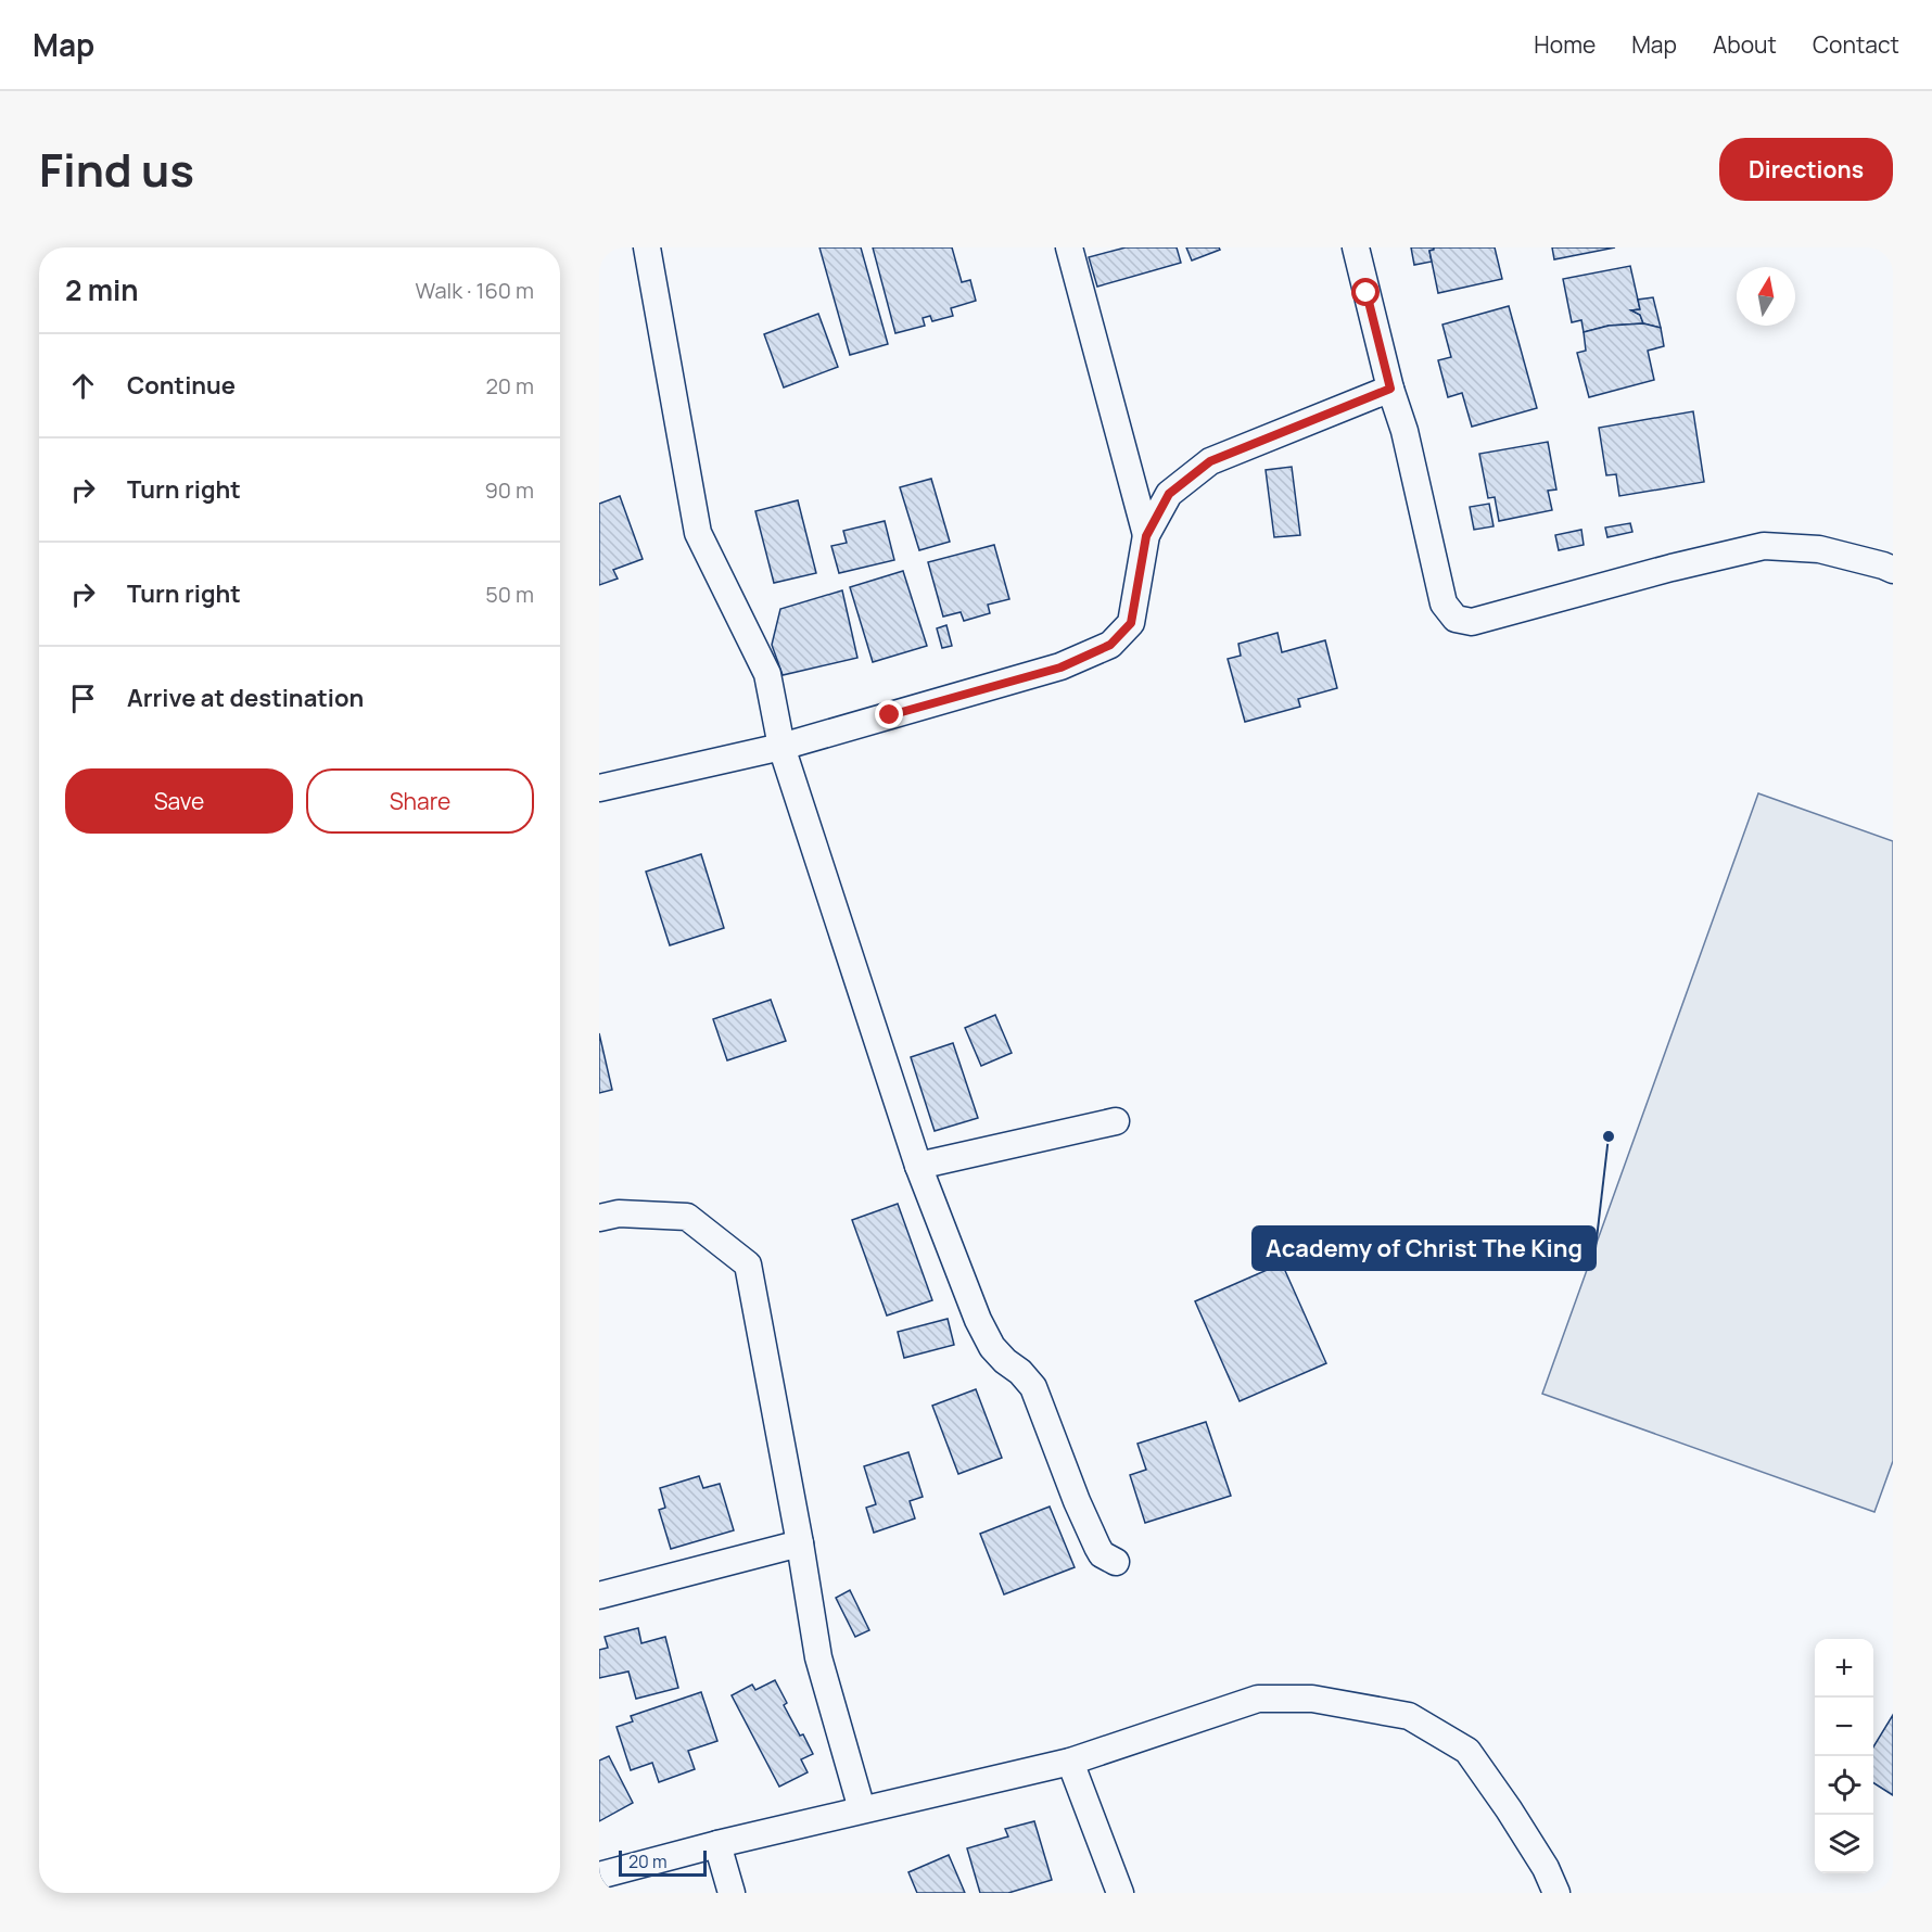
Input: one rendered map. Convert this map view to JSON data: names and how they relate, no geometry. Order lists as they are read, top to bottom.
{
  "places": ["Academy of Christ The King"],
  "scale_bar": "20 m",
  "north": "top",
  "page": {
    "header": "Map",
    "nav": [
      "Home",
      "Map",
      "About",
      "Contact"
    ],
    "title": "Find us",
    "buttons": [
      "Directions",
      ["Save", "Share"]
    ],
    "heading": ["2 min", "Walk · 160 m"],
    "list": [
      ["Continue", "20 m"],
      ["Turn right", "90 m"],
      ["Turn right", "50 m"],
      "Arrive at destination"
    ],
    "map_buttons": ["+", "−"],
    "scale": "20 m"
  }
}
